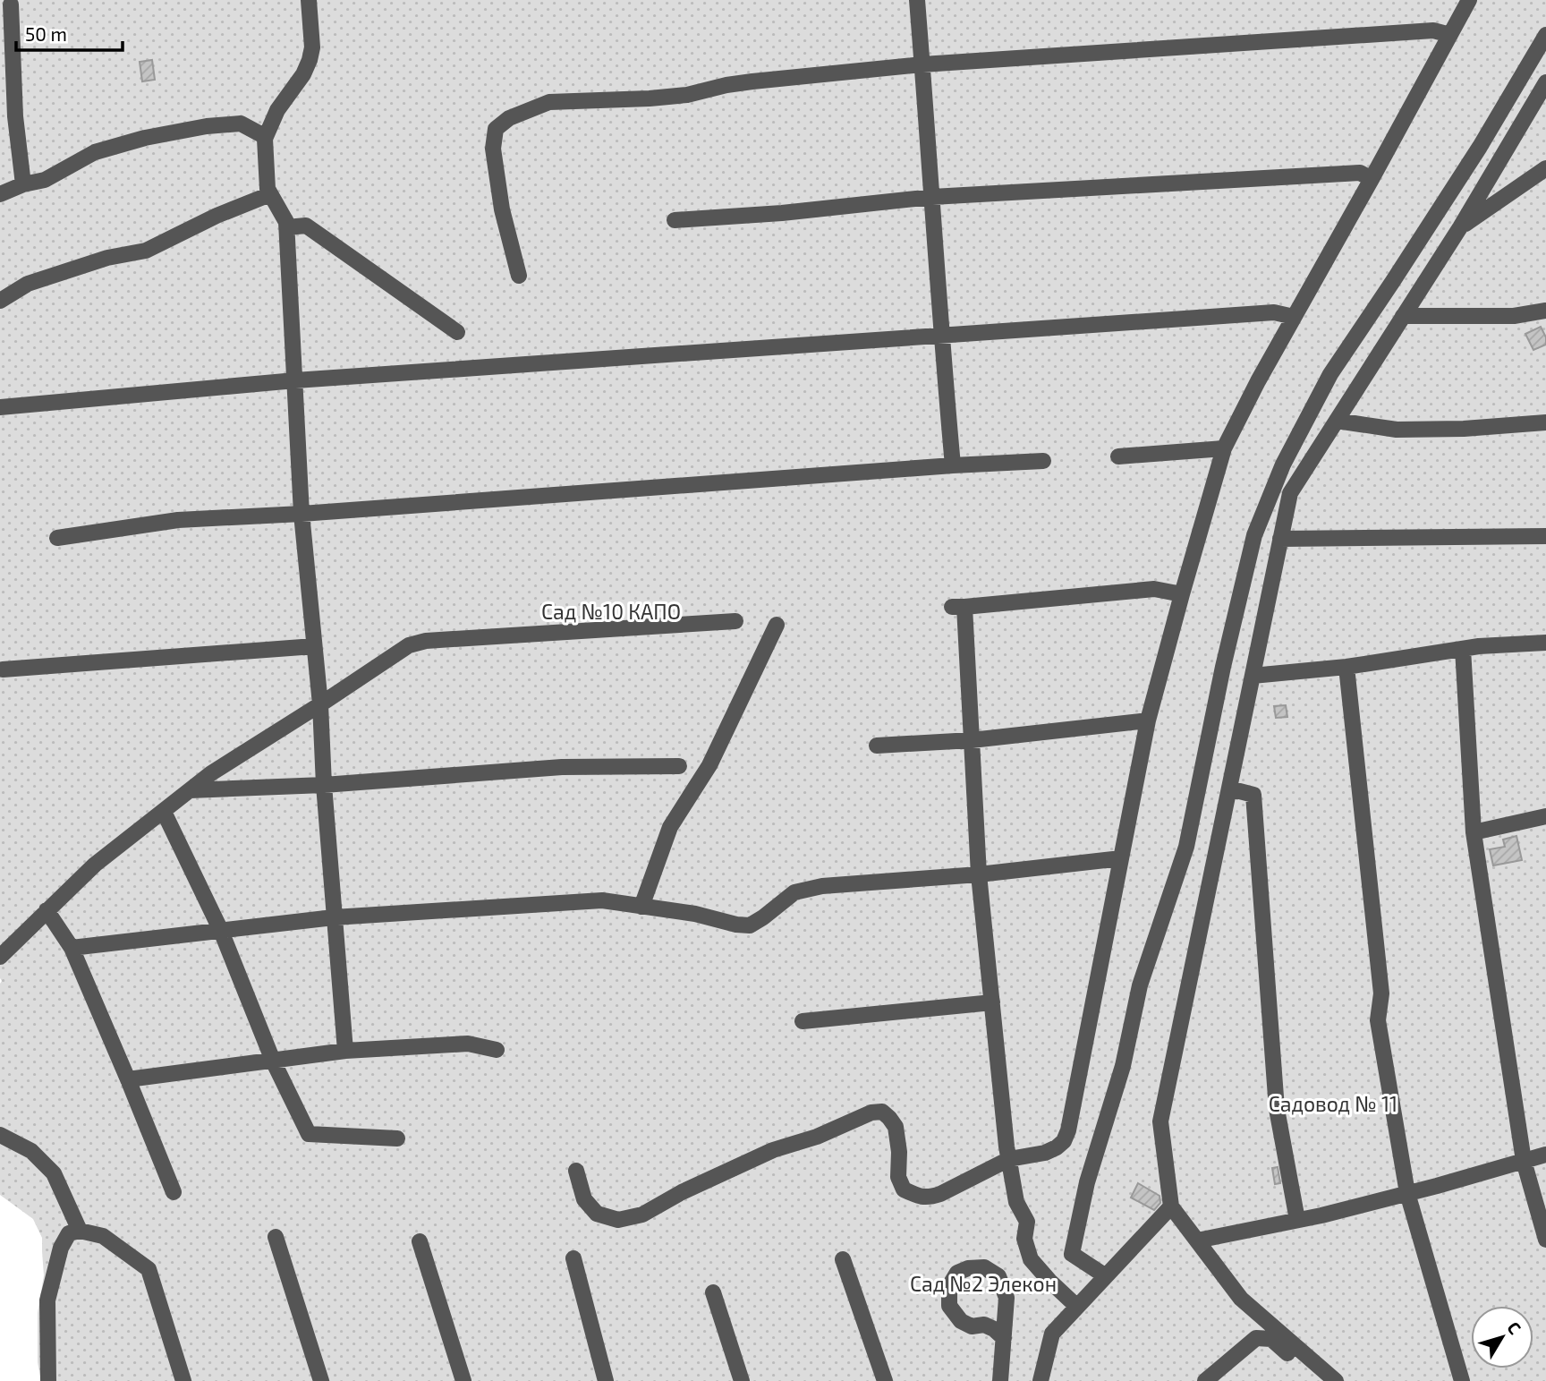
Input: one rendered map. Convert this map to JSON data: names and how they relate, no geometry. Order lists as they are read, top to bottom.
{
  "parks": ["Сад №10 КАПО", "Садовод № 11", "Сад №2 Элекон"],
  "scale_bar": "50 m",
  "north": "top right"
}
